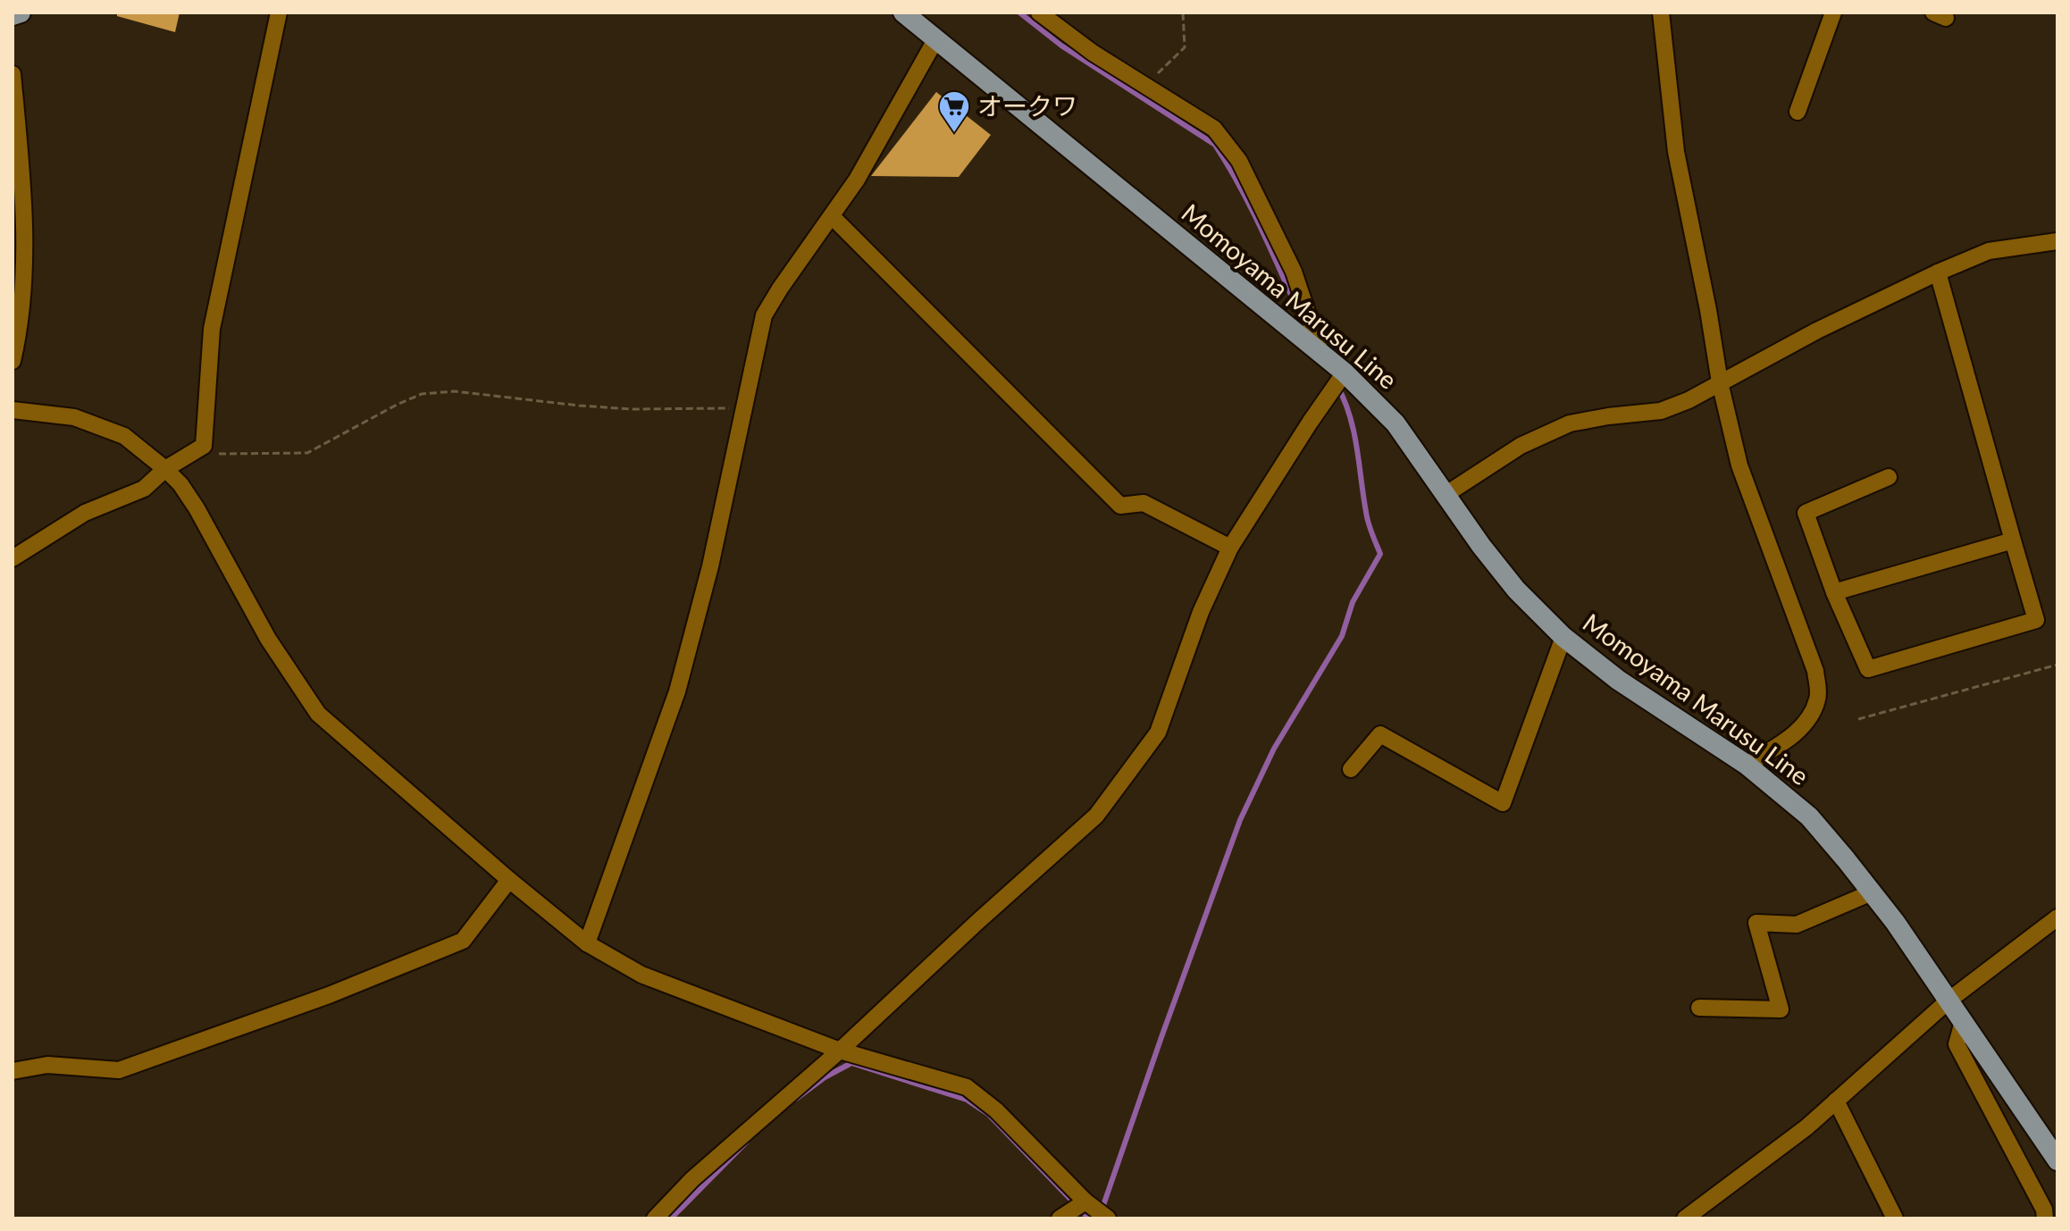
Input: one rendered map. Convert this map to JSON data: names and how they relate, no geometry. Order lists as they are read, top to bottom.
{
  "streets": {
    "main road": ["Momoyama Marusu Line"]
  },
  "places": {
    "supermarket": ["オークワ"]
  }
}
